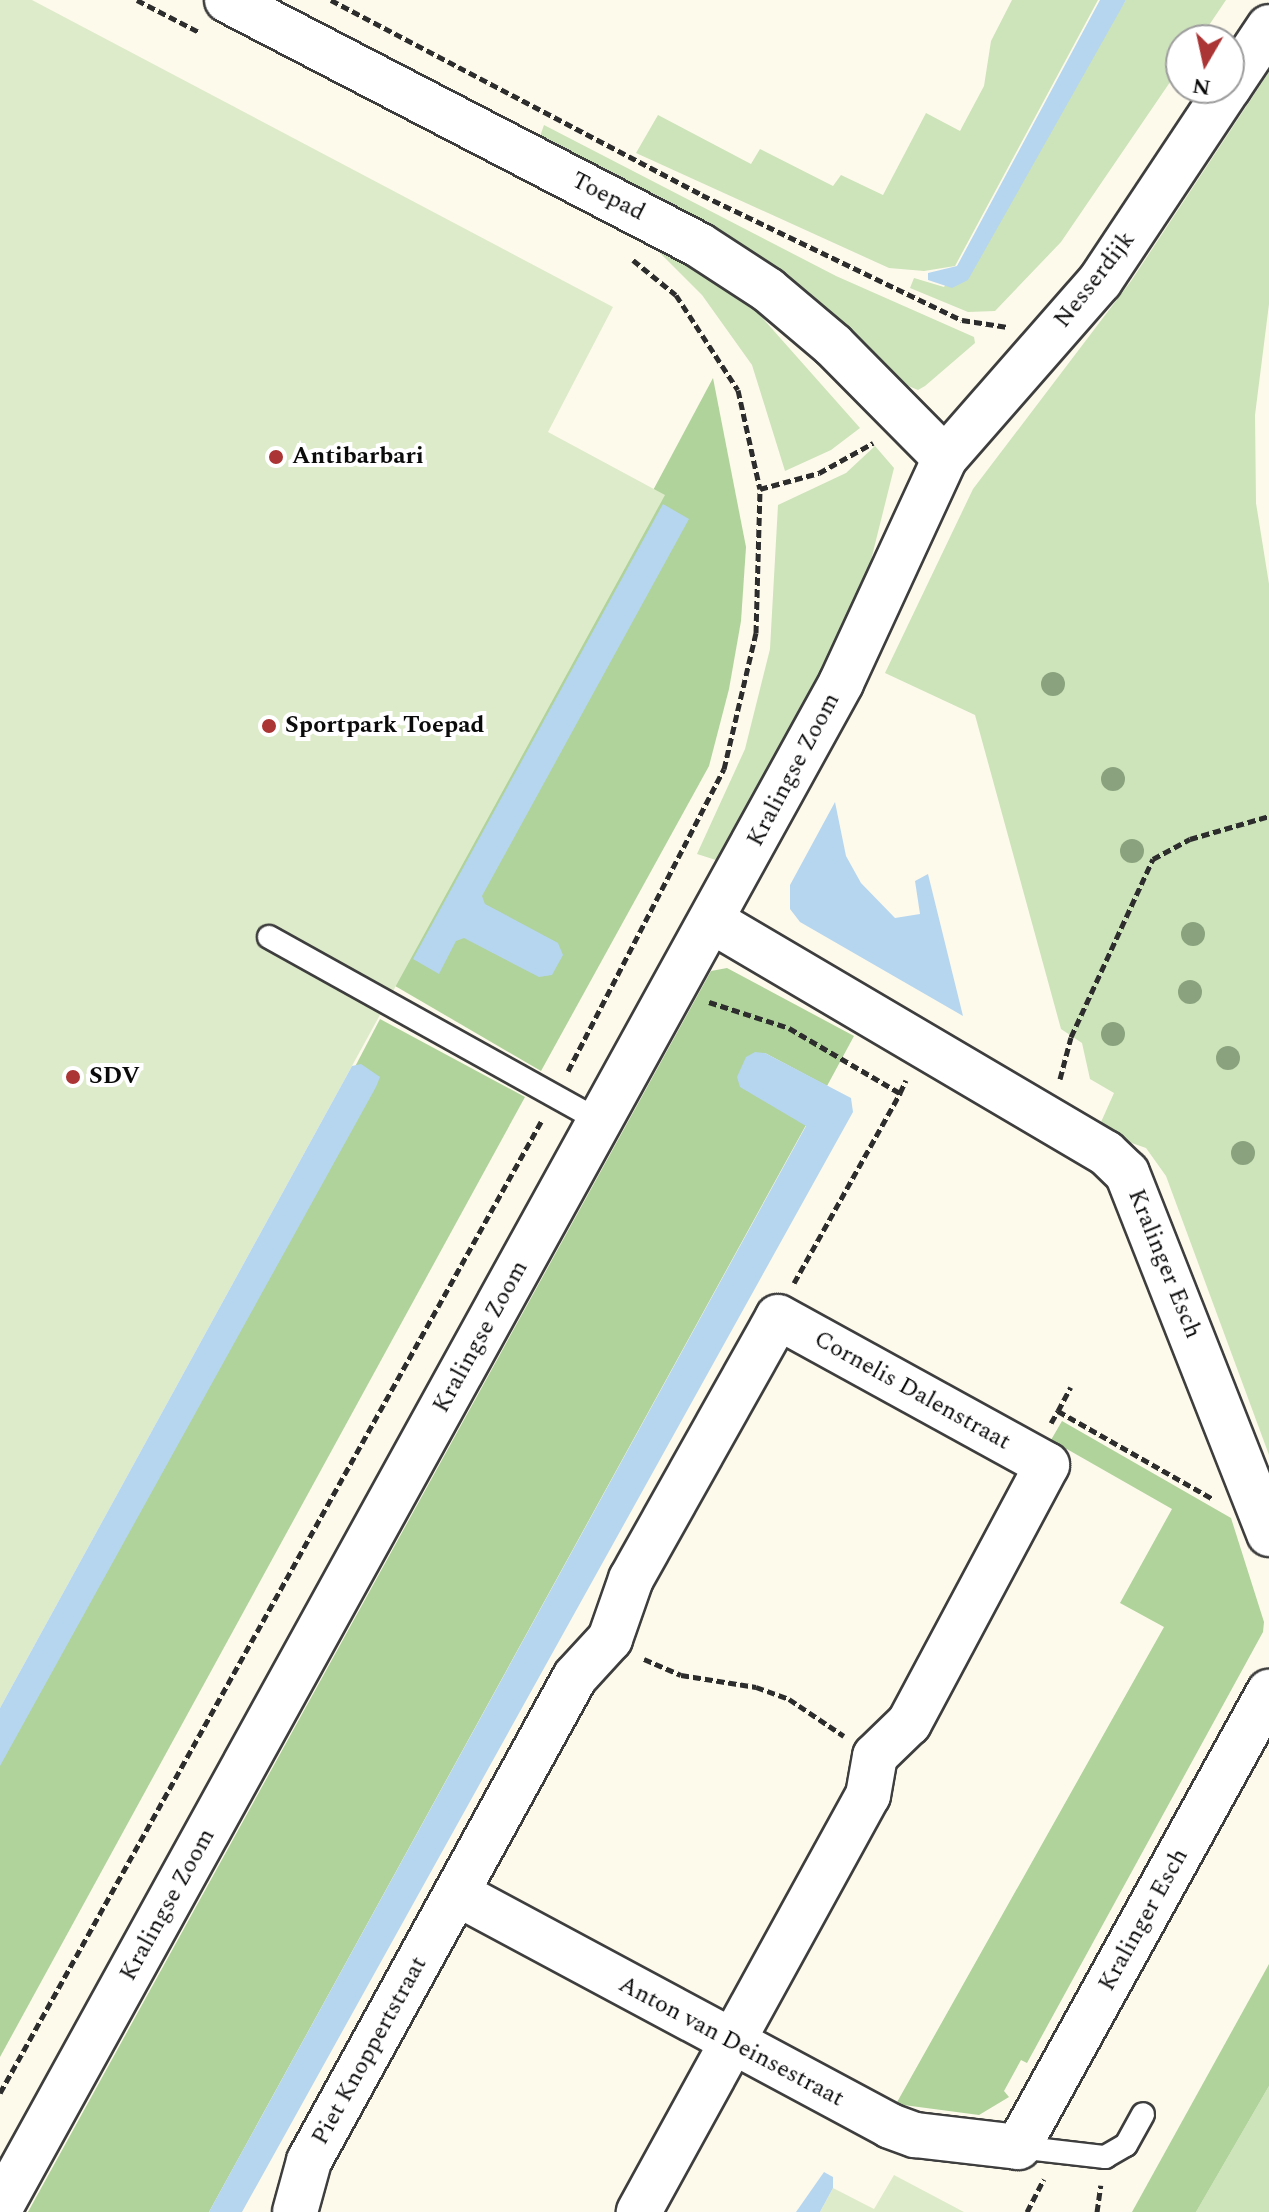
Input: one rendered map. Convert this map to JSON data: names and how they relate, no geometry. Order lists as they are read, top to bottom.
{
  "streets": {
    "street": [
      "Toepad",
      "Nesserdijk",
      "Kralingse Zoom",
      "Kralinger Esch",
      "Cornelis Dalenstraat",
      "Anton van Deinsestraat",
      "Piet Knoppertstraat"
    ]
  },
  "crossings": [
    ["Toepad", "Nesserdijk"],
    ["Toepad", "Kralingse Zoom"],
    ["Nesserdijk", "Kralingse Zoom"],
    ["Kralingse Zoom", "Kralinger Esch"],
    ["Kralinger Esch", "Anton van Deinsestraat"],
    ["Anton van Deinsestraat", "Piet Knoppertstraat"]
  ],
  "places": ["Antibarbari", "Sportpark Toepad", "SDV"],
  "north": "bottom"
}
